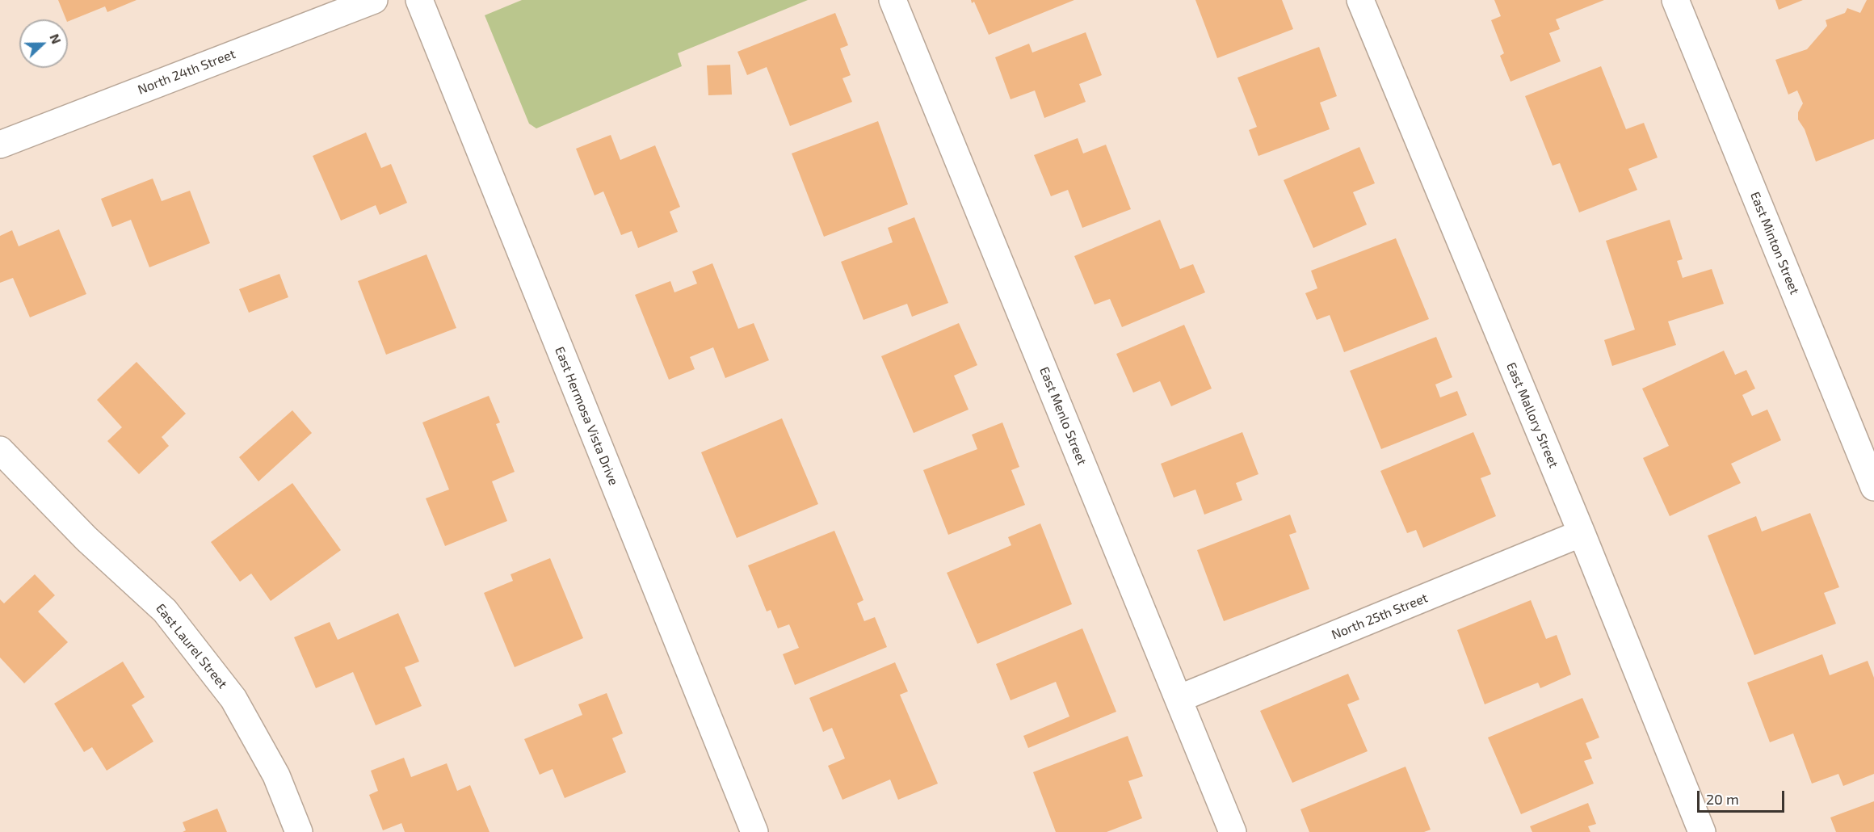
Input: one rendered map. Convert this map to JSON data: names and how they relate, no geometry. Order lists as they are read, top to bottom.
{
  "streets": {
    "street": [
      "North 24th Street",
      "East Minton Street",
      "East Mallory Street",
      "East Hermosa Vista Drive",
      "East Menlo Street",
      "North 25th Street",
      "East Laurel Street"
    ]
  },
  "crossings": [
    ["East Mallory Street", "North 25th Street"],
    ["East Menlo Street", "North 25th Street"]
  ],
  "scale_bar": "20 m",
  "north": "right"
}
